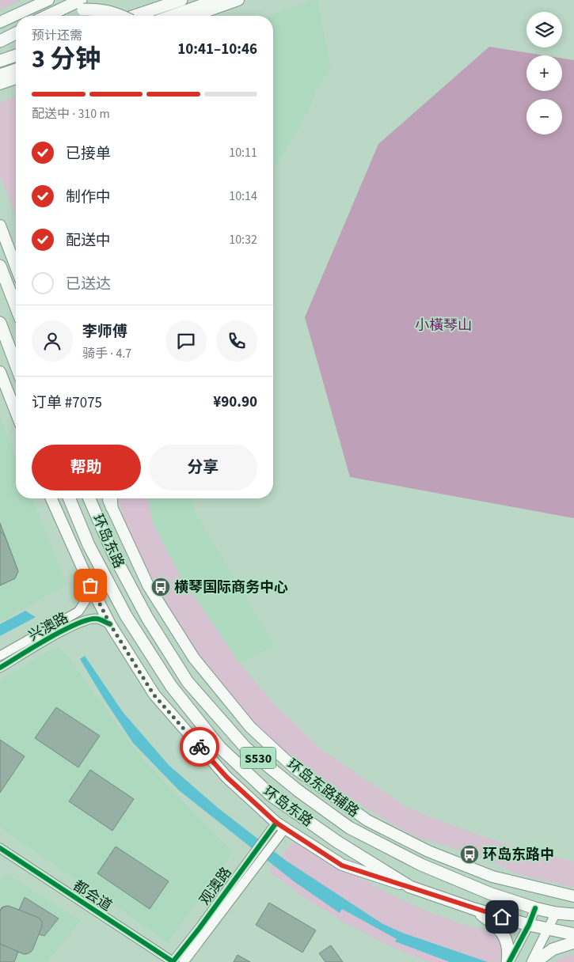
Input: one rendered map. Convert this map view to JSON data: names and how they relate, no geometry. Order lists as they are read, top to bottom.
{
  "streets": {
    "main road": ["环岛东路", "S530", "环岛东路辅路"],
    "street": ["兴澳路", "观澳路", "都会道"]
  },
  "crossings": [
    ["观澳路", "都会道"]
  ],
  "parks": ["小橫琴山"],
  "places": {
    "bus stop": ["横琴国际商务中心", "环岛东路中"]
  },
  "page": {
    "map_buttons": ["+", "−"],
    "heading": ["3 分钟", "预计还需", "10:41–10:46"],
    "panel": [
      "李师傅",
      "骑手 · 4.7",
      "订单 #7075",
      "¥90.90"
    ],
    "bar": "配送中 · 310 m",
    "list": [
      ["已接单", "10:11"],
      ["制作中", "10:14"],
      ["配送中", "10:32"],
      "已送达"
    ],
    "buttons": ["帮助", "分享"]
  }
}
